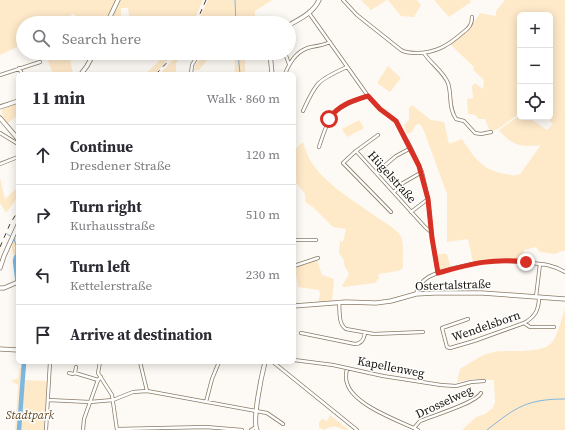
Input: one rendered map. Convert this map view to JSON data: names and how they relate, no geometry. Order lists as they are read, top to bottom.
{
  "streets": {
    "main road": ["Ostertalstraße"],
    "street": [
      "Hügelstraße",
      "Wendelsborn",
      "Kapellenweg",
      "Drosselweg"
    ]
  },
  "crossings": [
    ["Ostertalstraße", "Wendelsborn"]
  ],
  "parks": ["Stadtpark"],
  "page": {
    "map_buttons": ["+", "−"],
    "search": "Search here",
    "heading": ["11 min", "Walk · 860 m"],
    "list": [
      ["Continue", "Dresdener Straße", "120 m"],
      ["Turn right", "Kurhausstraße", "510 m"],
      ["Turn left", "Kettelerstraße", "230 m"],
      "Arrive at destination"
    ]
  }
}
